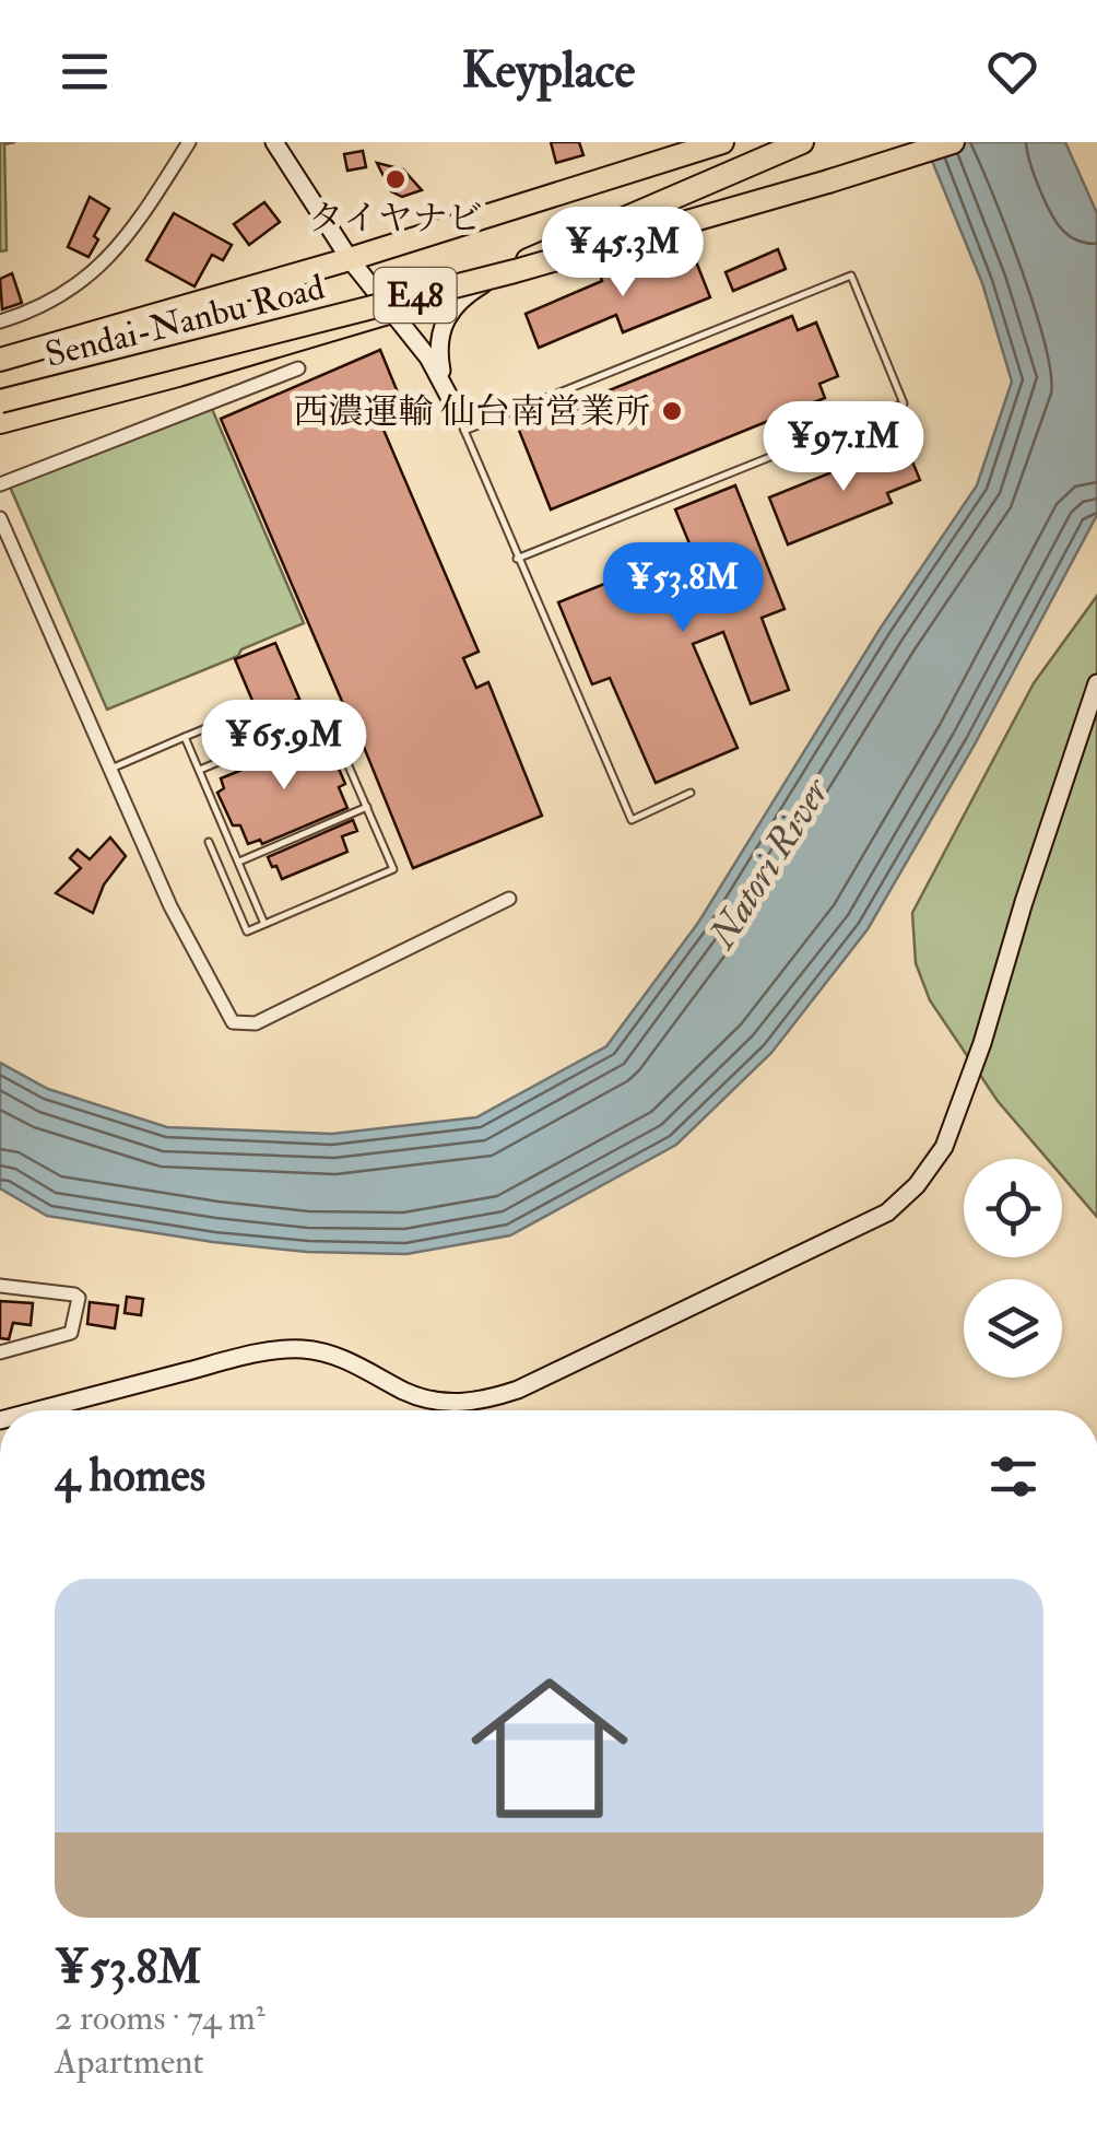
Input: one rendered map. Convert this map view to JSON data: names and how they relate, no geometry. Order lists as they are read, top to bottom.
{
  "streets": {
    "highway": ["E48", "Sendai-Nanbu Road"]
  },
  "water": ["Natori River"],
  "places": ["タイヤナビ", "西濃運輸 仙台南営業所"],
  "page": {
    "header": "Keyplace",
    "price": [
      "¥45.3M",
      "¥97.1M",
      "¥53.8M",
      "¥65.9M"
    ],
    "heading": "4 homes",
    "list": [
      {
        "name": "¥53.8M",
        "note": "2 rooms · 74 m² · Apartment"
      }
    ]
  }
}
